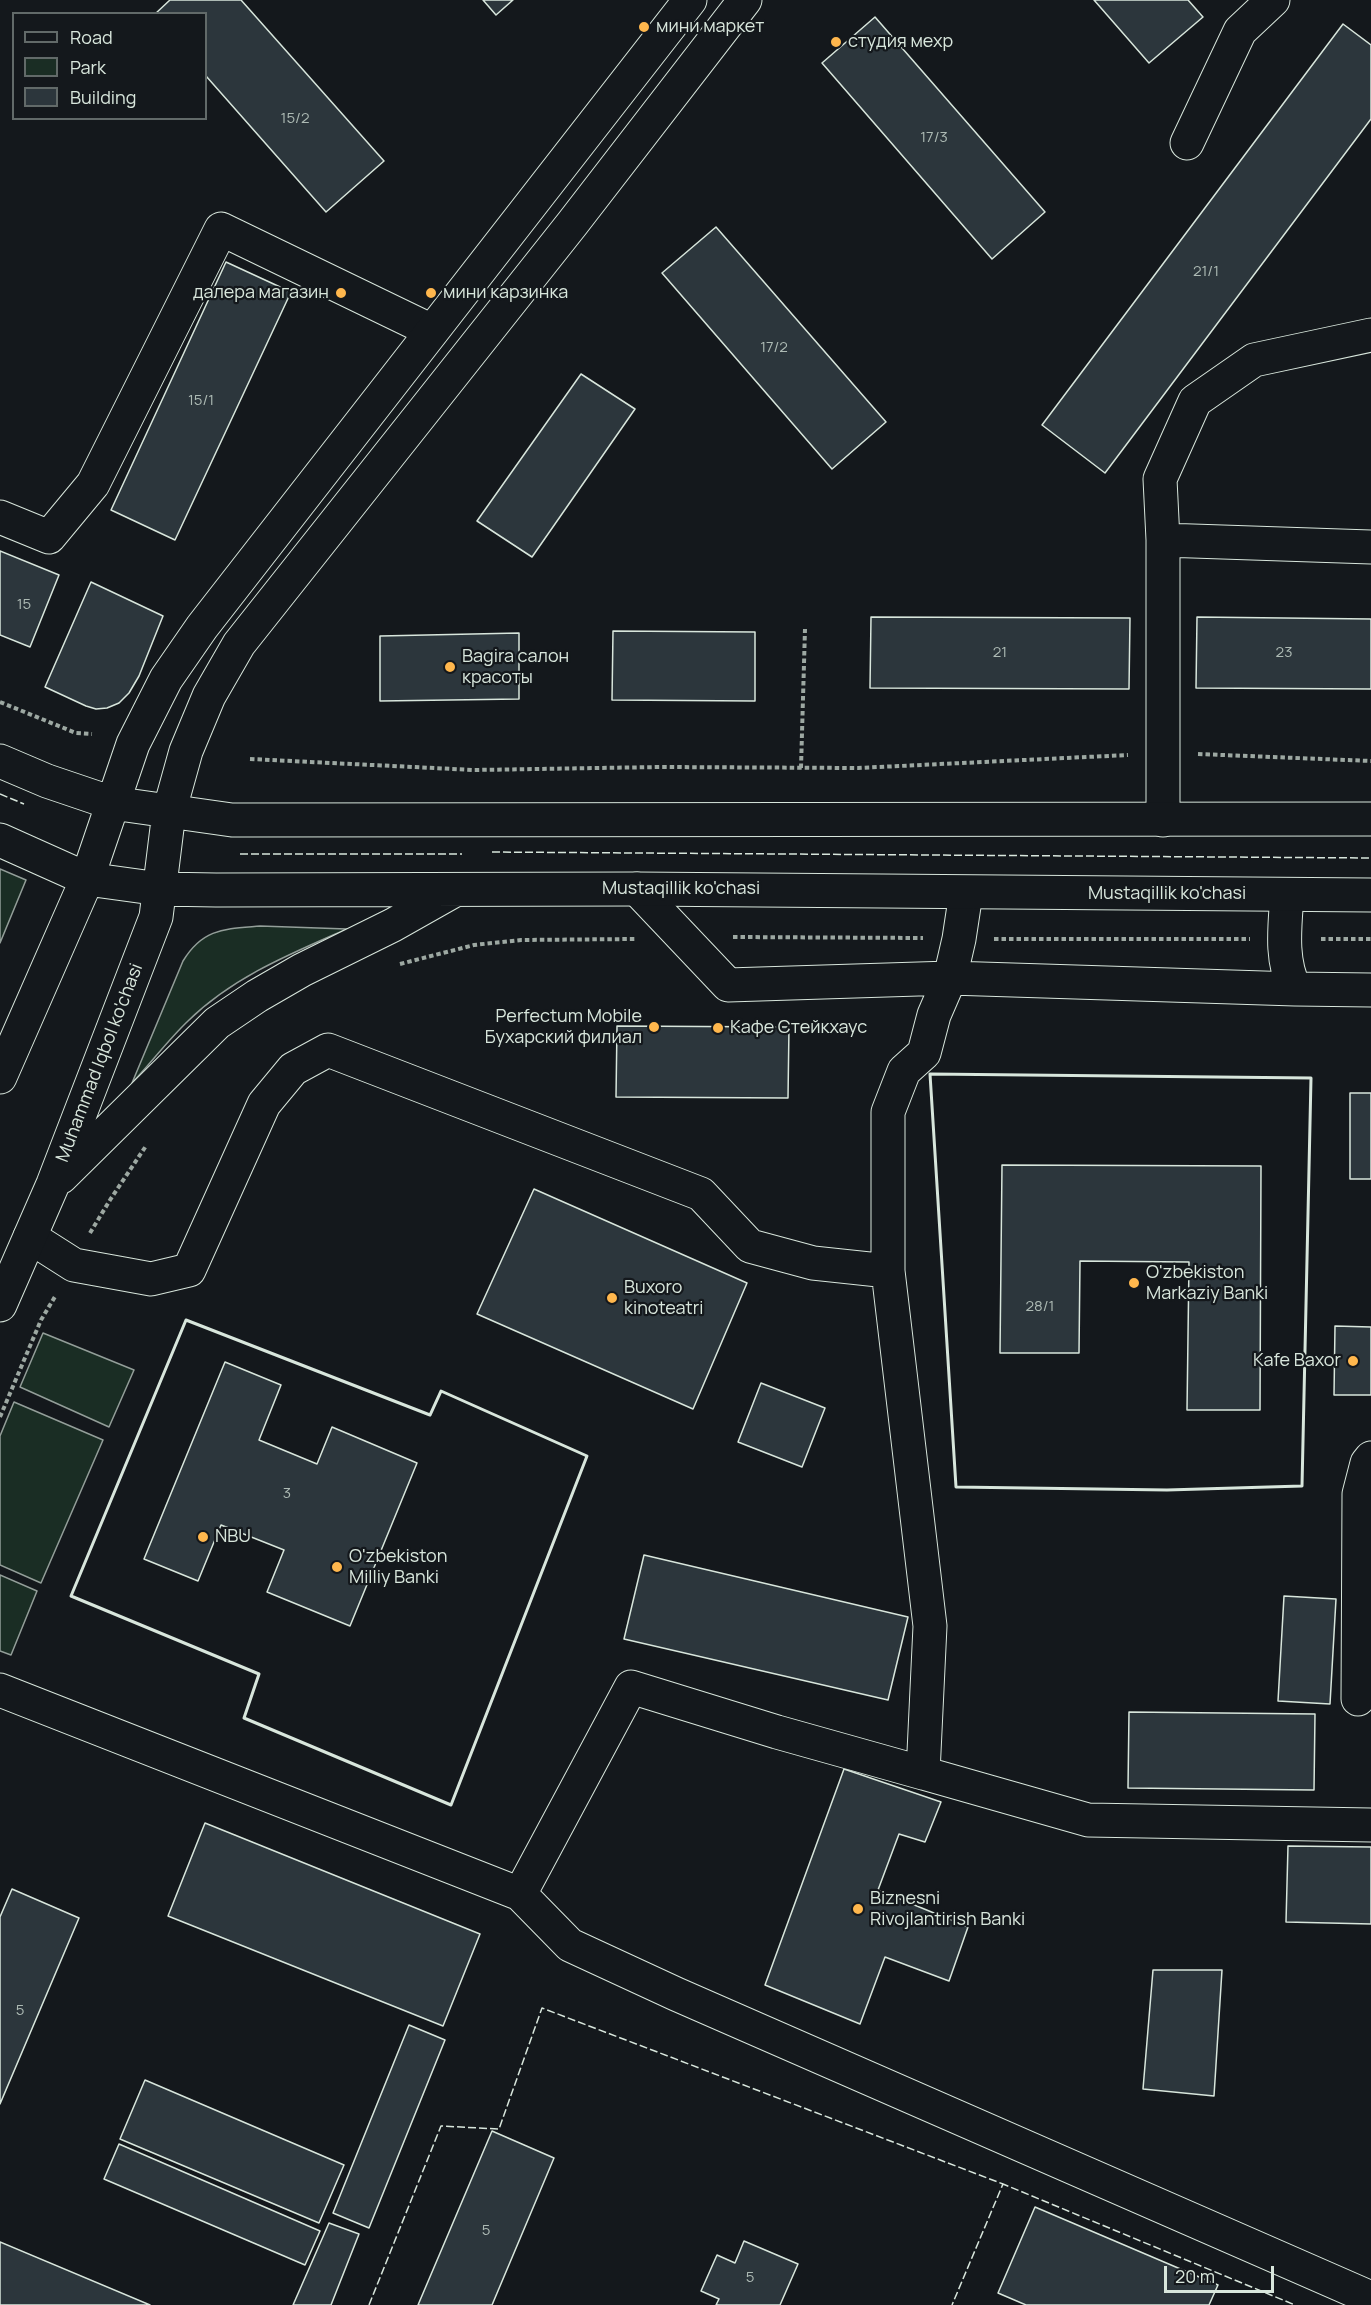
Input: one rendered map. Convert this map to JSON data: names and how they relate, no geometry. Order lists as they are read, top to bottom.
{
  "streets": {
    "main road": ["Mustaqillik ko'chasi", "Muhammad Iqbol ko'chasi"]
  },
  "crossings": [
    ["Mustaqillik ko'chasi", "Muhammad Iqbol ko'chasi"]
  ],
  "places": [
    "мини маркет",
    "студия мехр",
    "далера магазин",
    "мини карзинка",
    "Bagira салон красоты",
    "Perfectum Mobile Бухарский филиал",
    "Кафе Стейкхаус",
    "O'zbekiston Markaziy Banki",
    "Buxoro kinoteatri",
    "Kafe Baxor",
    "NBU",
    "O'zbekiston Milliy Banki",
    "Biznesni Rivojlantirish Banki"
  ],
  "house_numbers": [
    "15/2",
    "17/3",
    "21/1",
    "17/2",
    "15/1",
    "15",
    "21",
    "23",
    "28/1",
    "3",
    "5",
    "5",
    "5"
  ],
  "legend": ["Road", "Park", "Building"],
  "scale_bar": "20 m"
}
